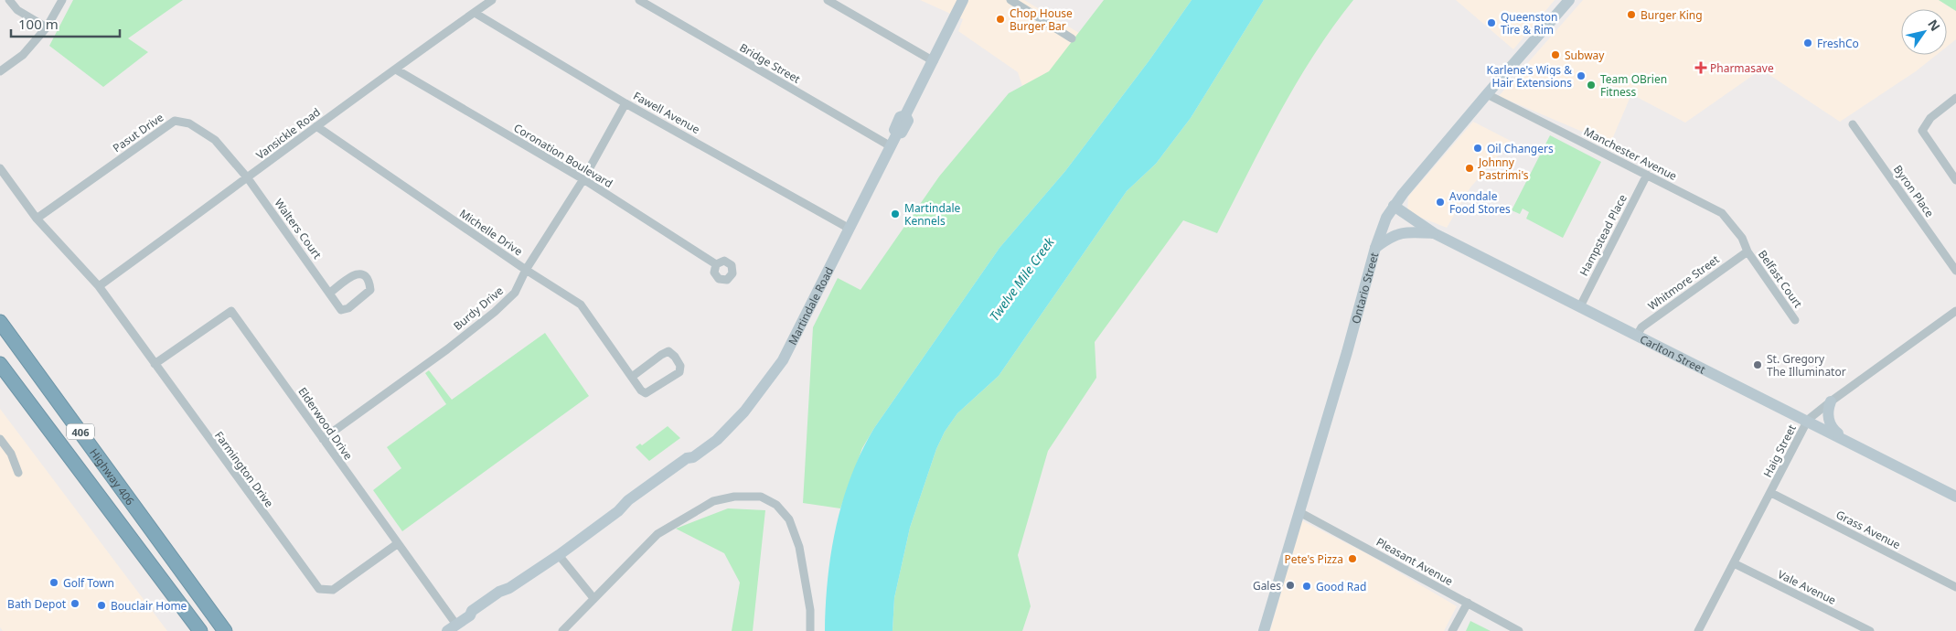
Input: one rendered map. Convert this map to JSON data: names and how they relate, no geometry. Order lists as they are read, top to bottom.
{
  "streets": {
    "highway": ["406", "Highway 406"],
    "main road": ["Ontario Street", "Martindale Road", "Carlton Street"],
    "street": [
      "Bridge Street",
      "Fawell Avenue",
      "Pasut Drive",
      "Vansickle Road",
      "Manchester Avenue",
      "Coronation Boulevard",
      "Byron Place",
      "Walters Court",
      "Michelle Drive",
      "Hampstead Place",
      "Belfast Court",
      "Whitmore Street",
      "Burdy Drive",
      "Elderwood Drive",
      "Haig Street",
      "Farmington Drive",
      "Grass Avenue",
      "Pleasant Avenue",
      "Vale Avenue"
    ]
  },
  "crossings": [
    ["Bridge Street", "Martindale Road"],
    ["Fawell Avenue", "Vansickle Road"],
    ["Fawell Avenue", "Martindale Road"],
    ["Fawell Avenue", "Burdy Drive"],
    ["Pasut Drive", "Vansickle Road"],
    ["Pasut Drive", "Walters Court"],
    ["Pasut Drive", "Farmington Drive"],
    ["Vansickle Road", "Coronation Boulevard"],
    ["Vansickle Road", "Walters Court"],
    ["Vansickle Road", "Michelle Drive"],
    ["Vansickle Road", "Farmington Drive"],
    ["Manchester Avenue", "Hampstead Place"],
    ["Manchester Avenue", "Belfast Court"],
    ["Manchester Avenue", "Whitmore Street"],
    ["Manchester Avenue", "Ontario Street"],
    ["Coronation Boulevard", "Burdy Drive"],
    ["Michelle Drive", "Burdy Drive"],
    ["Hampstead Place", "Carlton Street"],
    ["Belfast Court", "Whitmore Street"],
    ["Whitmore Street", "Carlton Street"],
    ["Ontario Street", "Carlton Street"],
    ["Ontario Street", "Pleasant Avenue"],
    ["Martindale Road", "Elderwood Drive"],
    ["Burdy Drive", "Elderwood Drive"],
    ["Carlton Street", "Haig Street"],
    ["Elderwood Drive", "Farmington Drive"],
    ["Haig Street", "Grass Avenue"],
    ["Haig Street", "Vale Avenue"]
  ],
  "water": ["Twelve Mile Creek"],
  "places": {
    "other": [
      "Burger King",
      "Chop House Burger Bar",
      "Queenston Tire & Rim",
      "FreshCo",
      "Subway",
      "Karlene's Wigs & Hair Extensions",
      "Team OBrien Fitness",
      "Oil Changers",
      "Johnny Pastrimi's",
      "Avondale Food Stores",
      "Martindale Kennels",
      "St. Gregory The Illuminator",
      "Pete's Pizza",
      "Golf Town",
      "Gales",
      "Good Rad",
      "Bath Depot",
      "Bouclair Home"
    ],
    "health": ["Pharmasave"]
  },
  "scale_bar": "100 m",
  "north": "top right"
}
